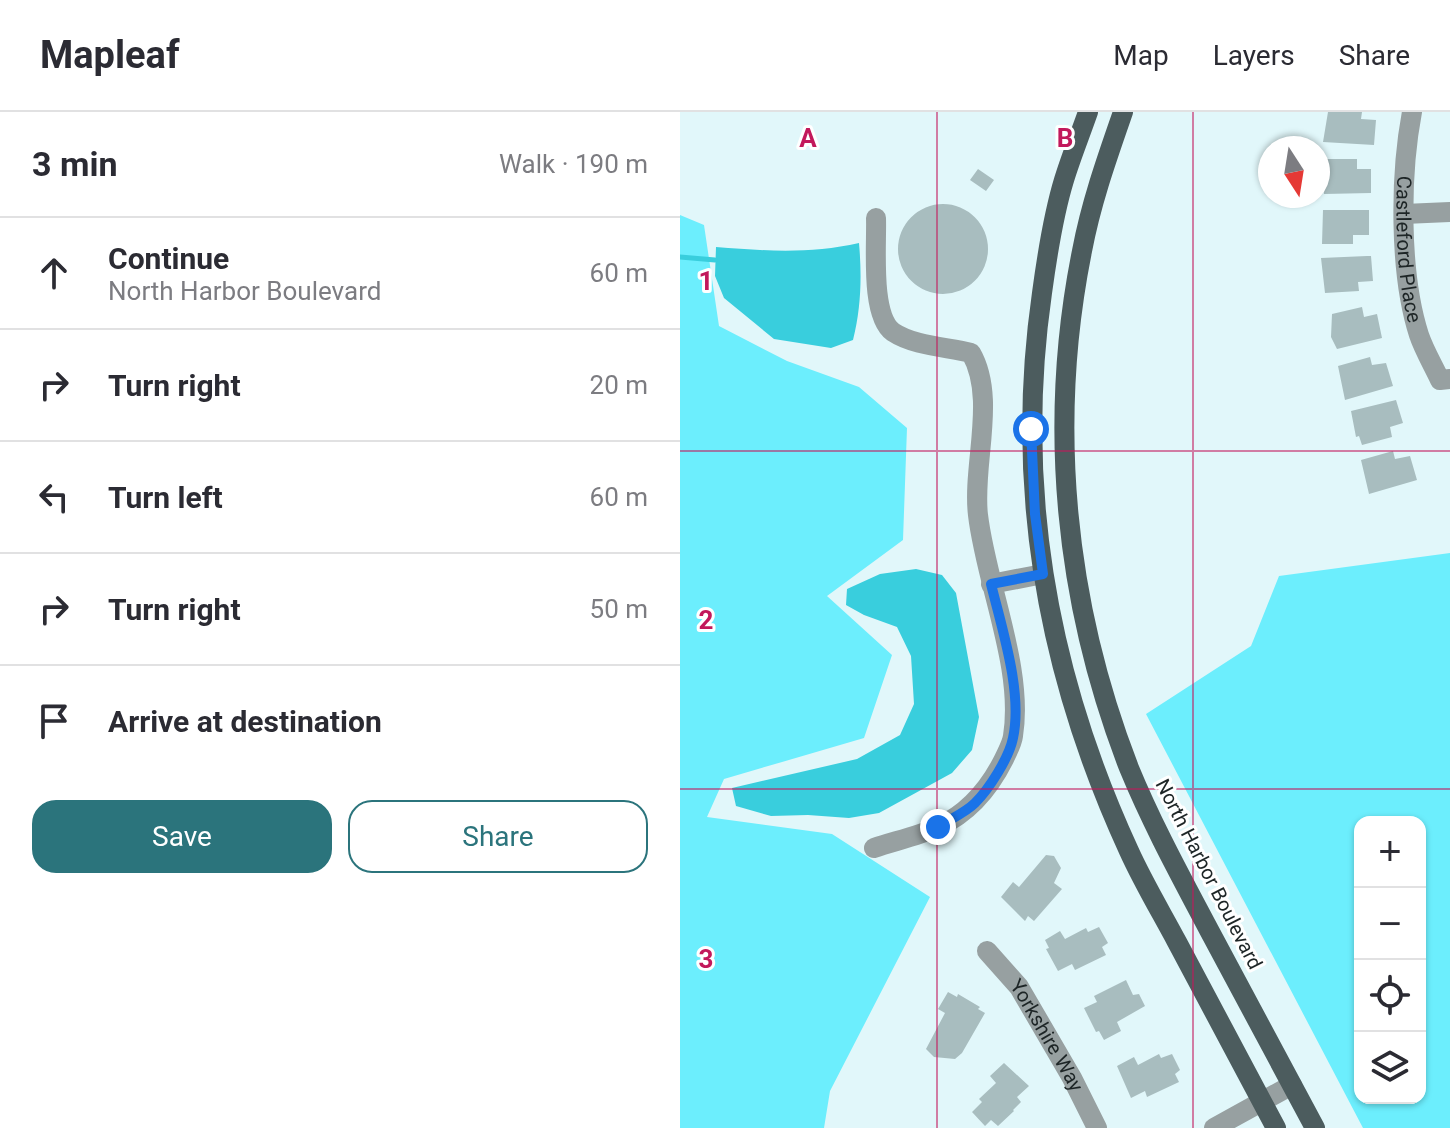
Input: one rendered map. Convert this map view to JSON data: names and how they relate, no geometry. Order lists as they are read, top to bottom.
{
  "streets": {
    "main road": ["North Harbor Boulevard"],
    "street": ["Castleford Place", "Yorkshire Way"]
  },
  "north": "bottom",
  "page": {
    "header": "Mapleaf",
    "nav": ["Map", "Layers", "Share"],
    "heading": ["3 min", "Walk · 190 m"],
    "list": [
      ["Continue", "North Harbor Boulevard", "60 m"],
      ["Turn right", "20 m"],
      ["Turn left", "60 m"],
      ["Turn right", "50 m"],
      "Arrive at destination"
    ],
    "buttons": ["Save", "Share"],
    "map_buttons": ["+", "−"]
  },
  "grid": {
    "columns": ["A", "B"],
    "rows": ["1", "2", "3"]
  }
}
